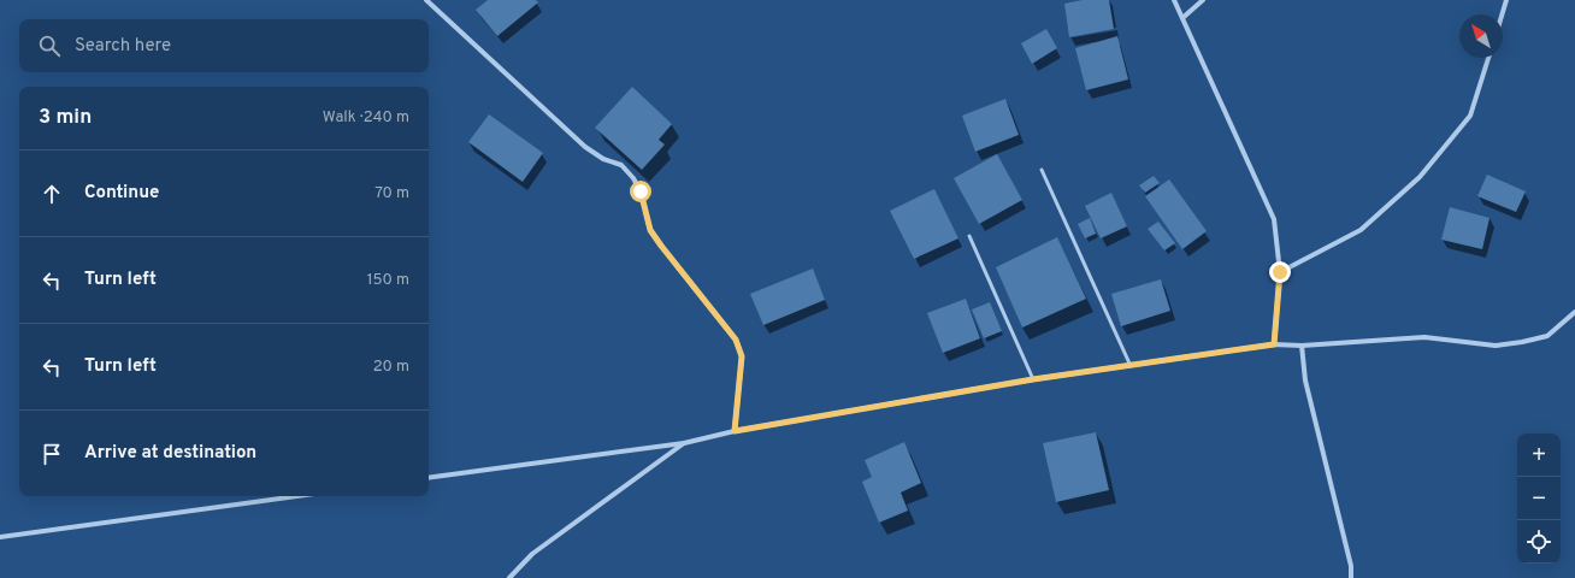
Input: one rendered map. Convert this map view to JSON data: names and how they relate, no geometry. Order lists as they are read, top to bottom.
{
  "north": "top left",
  "page": {
    "search": "Search here",
    "heading": ["3 min", "Walk · 240 m"],
    "list": [
      ["Continue", "70 m"],
      ["Turn left", "150 m"],
      ["Turn left", "20 m"],
      "Arrive at destination"
    ],
    "map_buttons": ["+", "−"]
  }
}
